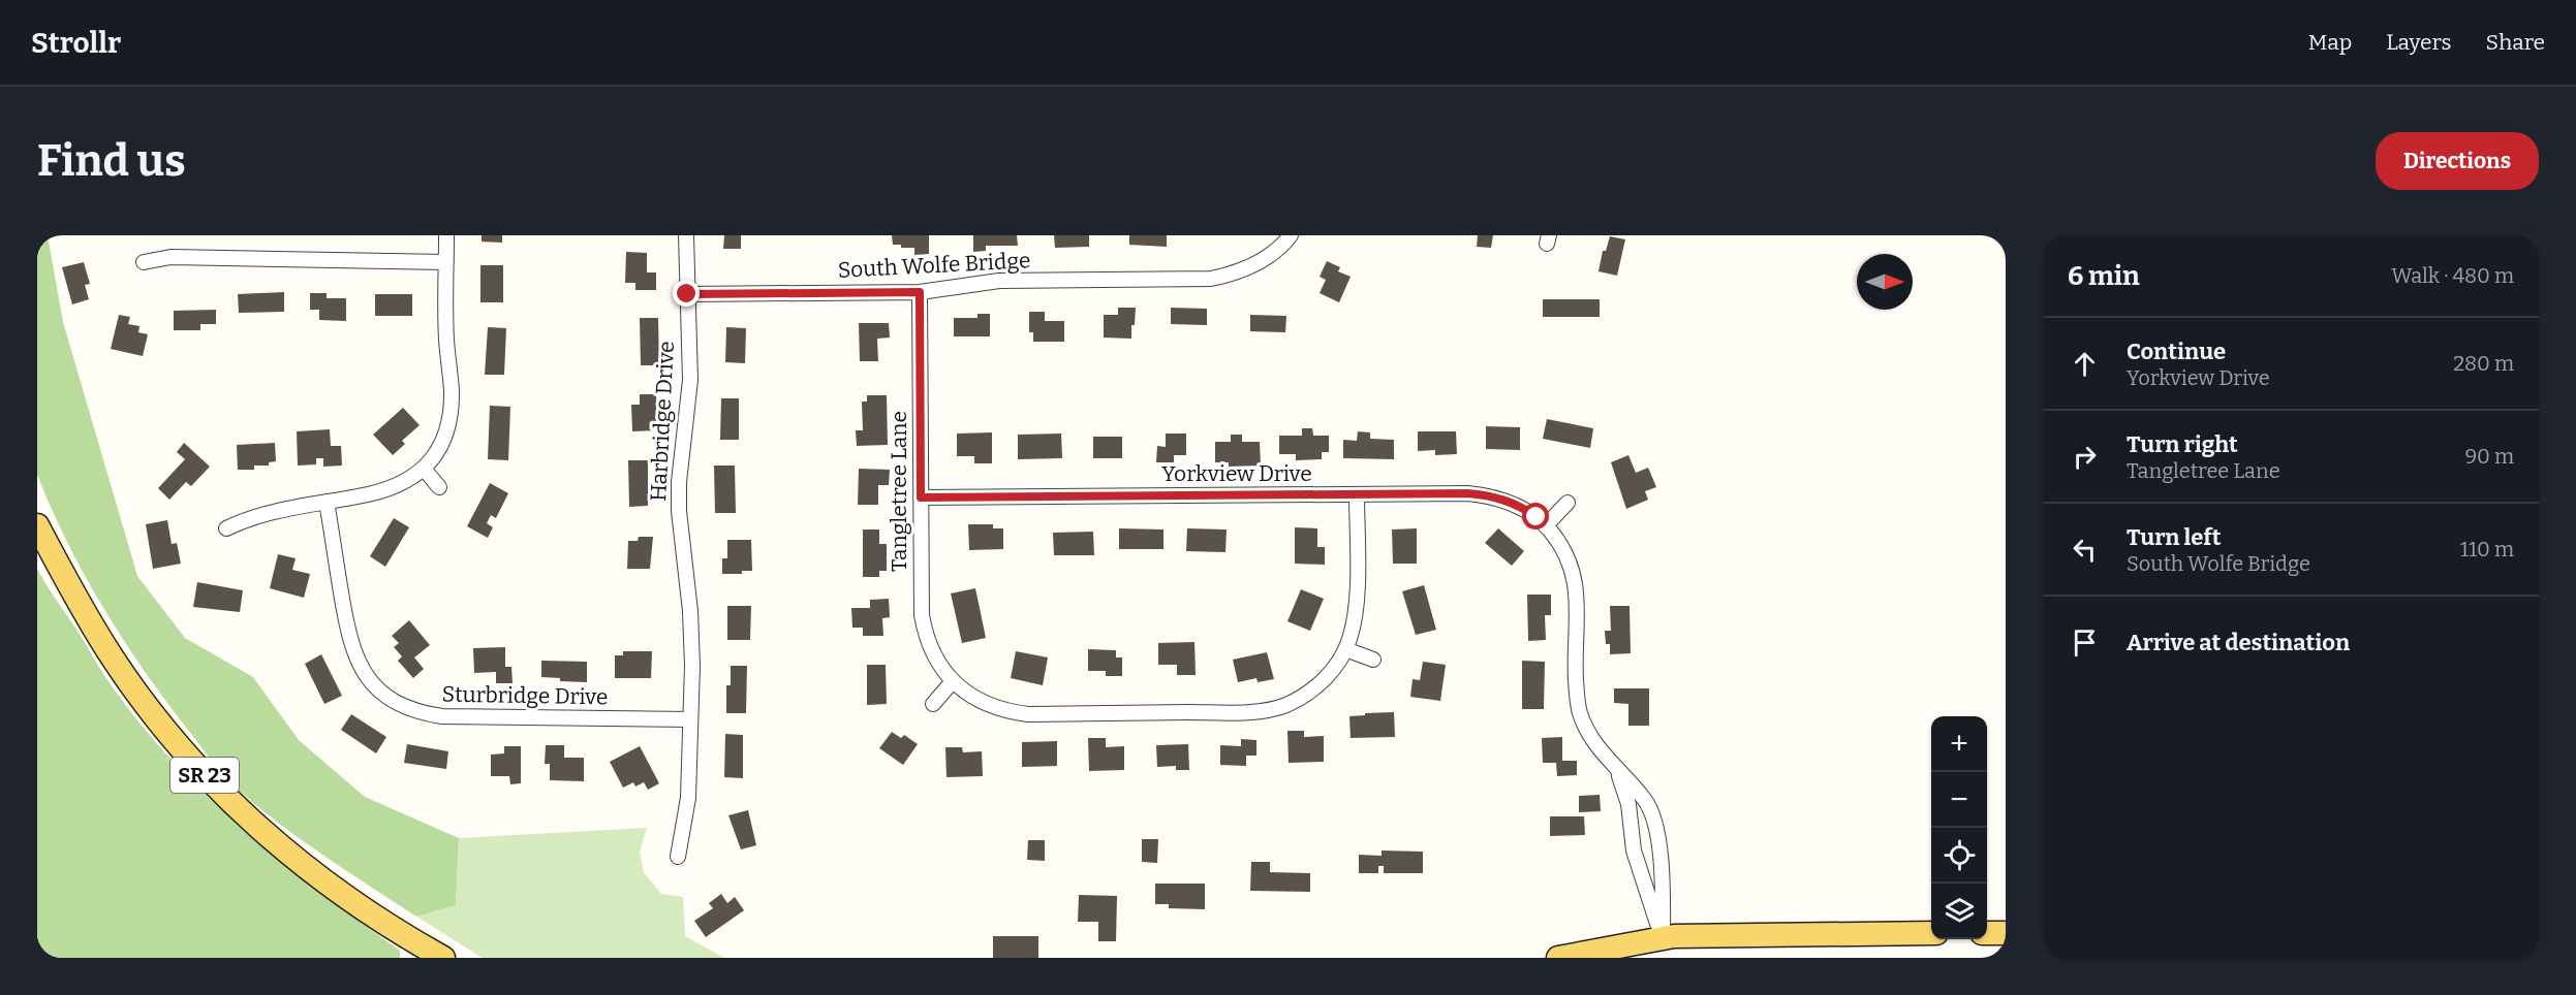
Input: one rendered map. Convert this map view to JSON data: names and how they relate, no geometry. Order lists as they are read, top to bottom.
{
  "streets": {
    "main road": ["SR 23"],
    "street": [
      "South Wolfe Bridge",
      "Harbridge Drive",
      "Yorkview Drive",
      "Tangletree Lane",
      "Sturbridge Drive"
    ]
  },
  "crossings": [
    ["South Wolfe Bridge", "Harbridge Drive"],
    ["South Wolfe Bridge", "Tangletree Lane"],
    ["Harbridge Drive", "Sturbridge Drive"],
    ["Yorkview Drive", "Tangletree Lane"]
  ],
  "north": "right",
  "page": {
    "header": "Strollr",
    "nav": ["Map", "Layers", "Share"],
    "buttons": "Directions",
    "title": "Find us",
    "heading": ["6 min", "Walk · 480 m"],
    "list": [
      ["Continue", "Yorkview Drive", "280 m"],
      ["Turn right", "Tangletree Lane", "90 m"],
      ["Turn left", "South Wolfe Bridge", "110 m"],
      "Arrive at destination"
    ],
    "map_buttons": ["+", "−"]
  }
}
